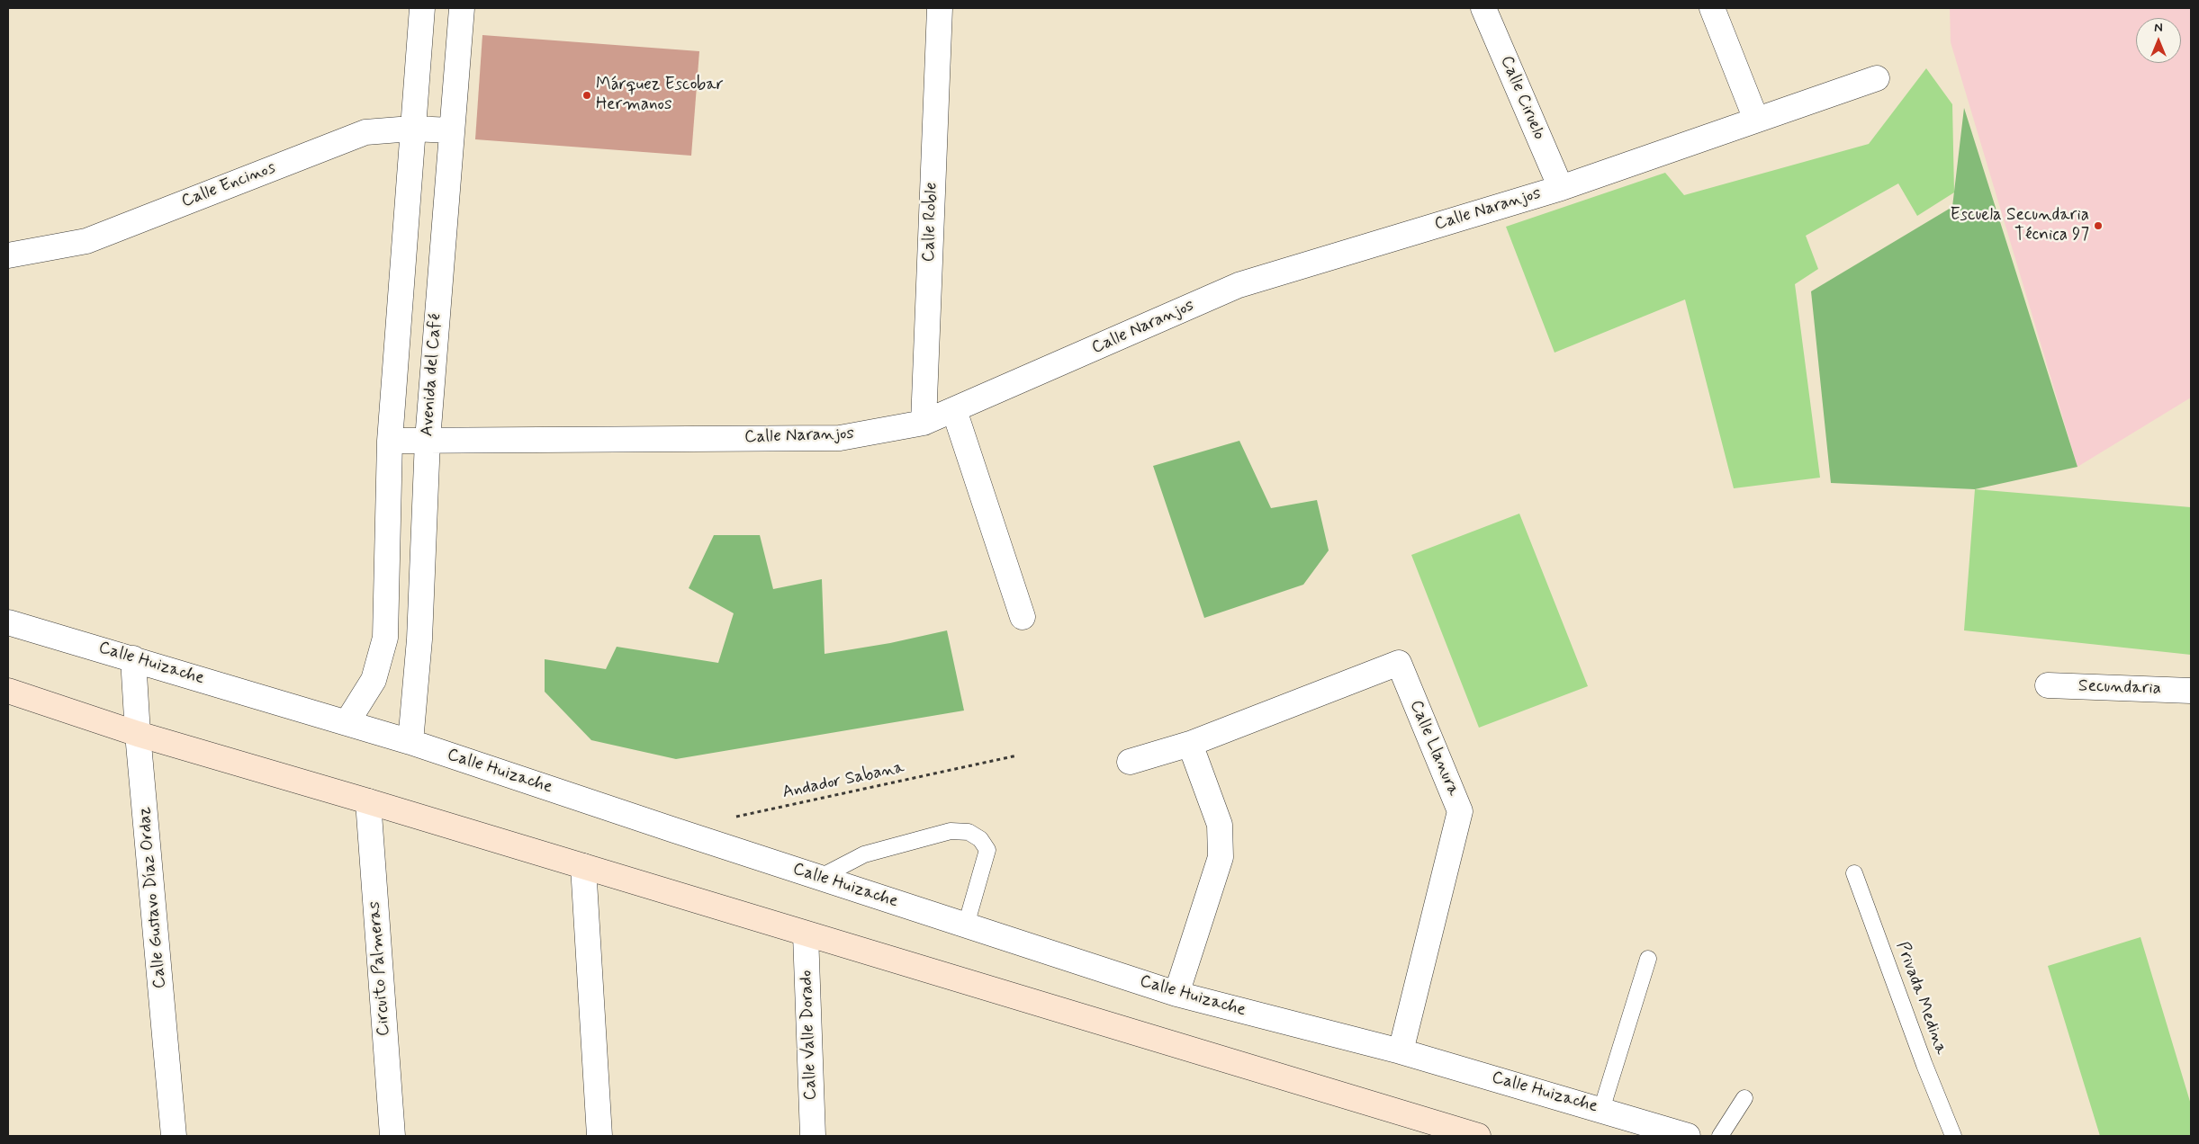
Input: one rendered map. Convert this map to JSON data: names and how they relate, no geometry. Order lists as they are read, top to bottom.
{
  "streets": {
    "street": [
      "Calle Ciruelo",
      "Calle Encinos",
      "Calle Naranjos",
      "Calle Roble",
      "Avenida del Café",
      "Calle Huizache",
      "Secundaria",
      "Calle Llanura",
      "Calle Gustavo Díaz Ordaz",
      "Circuito Palmeras",
      "Calle Valle Dorado"
    ],
    "lane": ["Privada Medina"],
    "path": ["Andador Sabana"]
  },
  "crossings": [
    ["Calle Ciruelo", "Calle Naranjos"],
    ["Calle Encinos", "Avenida del Café"],
    ["Calle Naranjos", "Calle Roble"],
    ["Calle Naranjos", "Avenida del Café"],
    ["Avenida del Café", "Calle Huizache"],
    ["Calle Huizache", "Calle Llanura"],
    ["Calle Huizache", "Calle Gustavo Díaz Ordaz"]
  ],
  "places": ["Márquez Escobar Hermanos", "Escuela Secundaria Técnica 97"],
  "north": "top"
}
